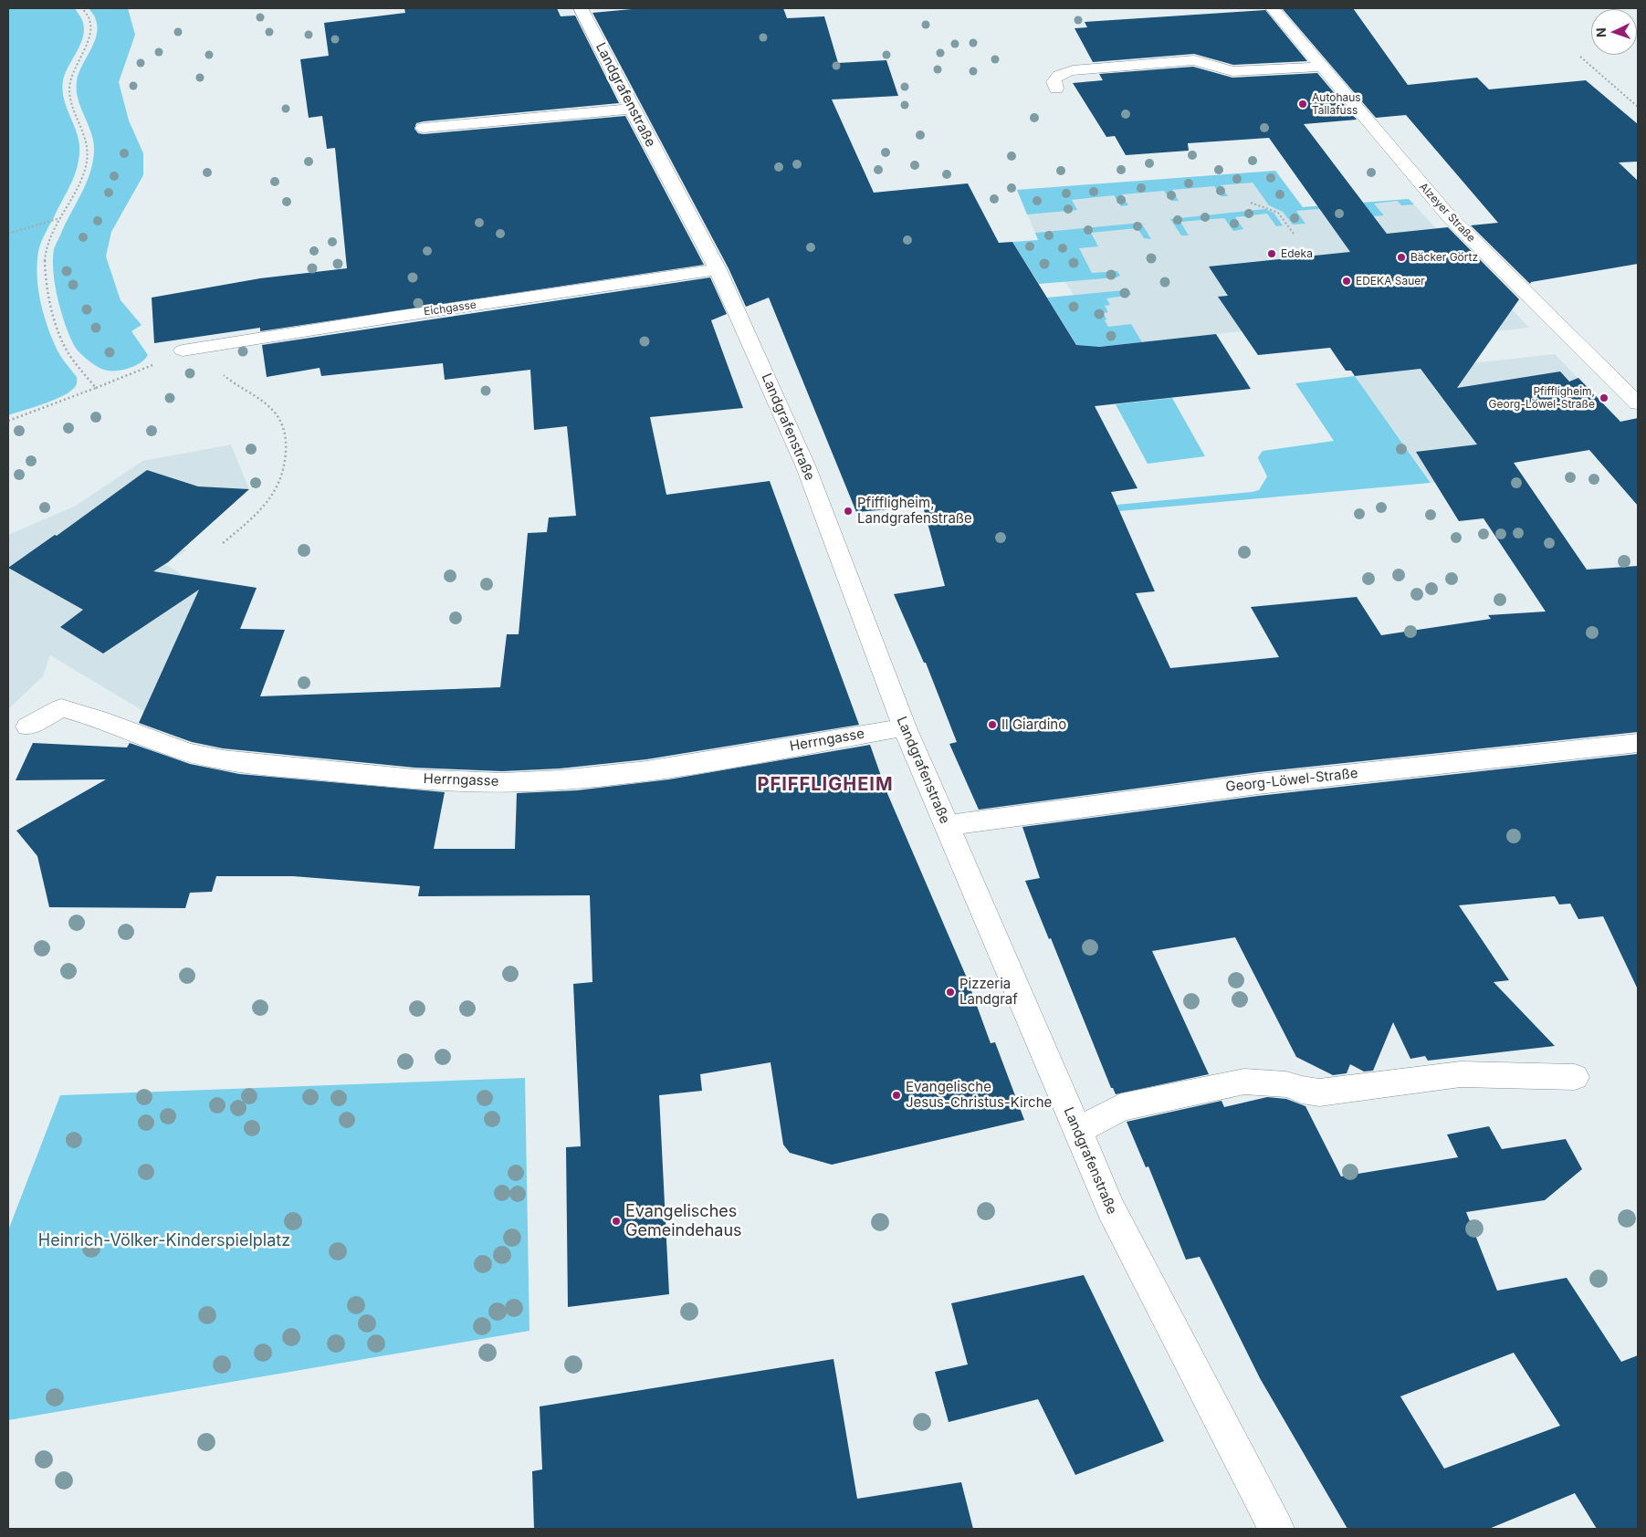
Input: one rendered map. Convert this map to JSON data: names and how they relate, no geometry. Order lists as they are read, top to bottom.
{
  "streets": {
    "street": [
      "Landgrafenstraße",
      "Alzeyer Straße",
      "Eichgasse",
      "Herrngasse",
      "Georg-Löwel-Straße"
    ]
  },
  "crossings": [
    ["Landgrafenstraße", "Eichgasse"],
    ["Landgrafenstraße", "Herrngasse"],
    ["Landgrafenstraße", "Georg-Löwel-Straße"]
  ],
  "districts": ["PFIFFLIGHEIM"],
  "parks": ["Heinrich-Völker-Kinderspielplatz"],
  "places": [
    "Autohaus Tallafuss",
    "Edeka",
    "Bäcker Görtz",
    "EDEKA Sauer",
    "Pfiffligheim, Georg-Löwel-Straße",
    "Pfiffligheim, Landgrafenstraße",
    "Il Giardino",
    "Pizzeria Landgraf",
    "Evangelische Jesus-Christus-Kirche",
    "Evangelisches Gemeindehaus"
  ],
  "north": "left"
}
